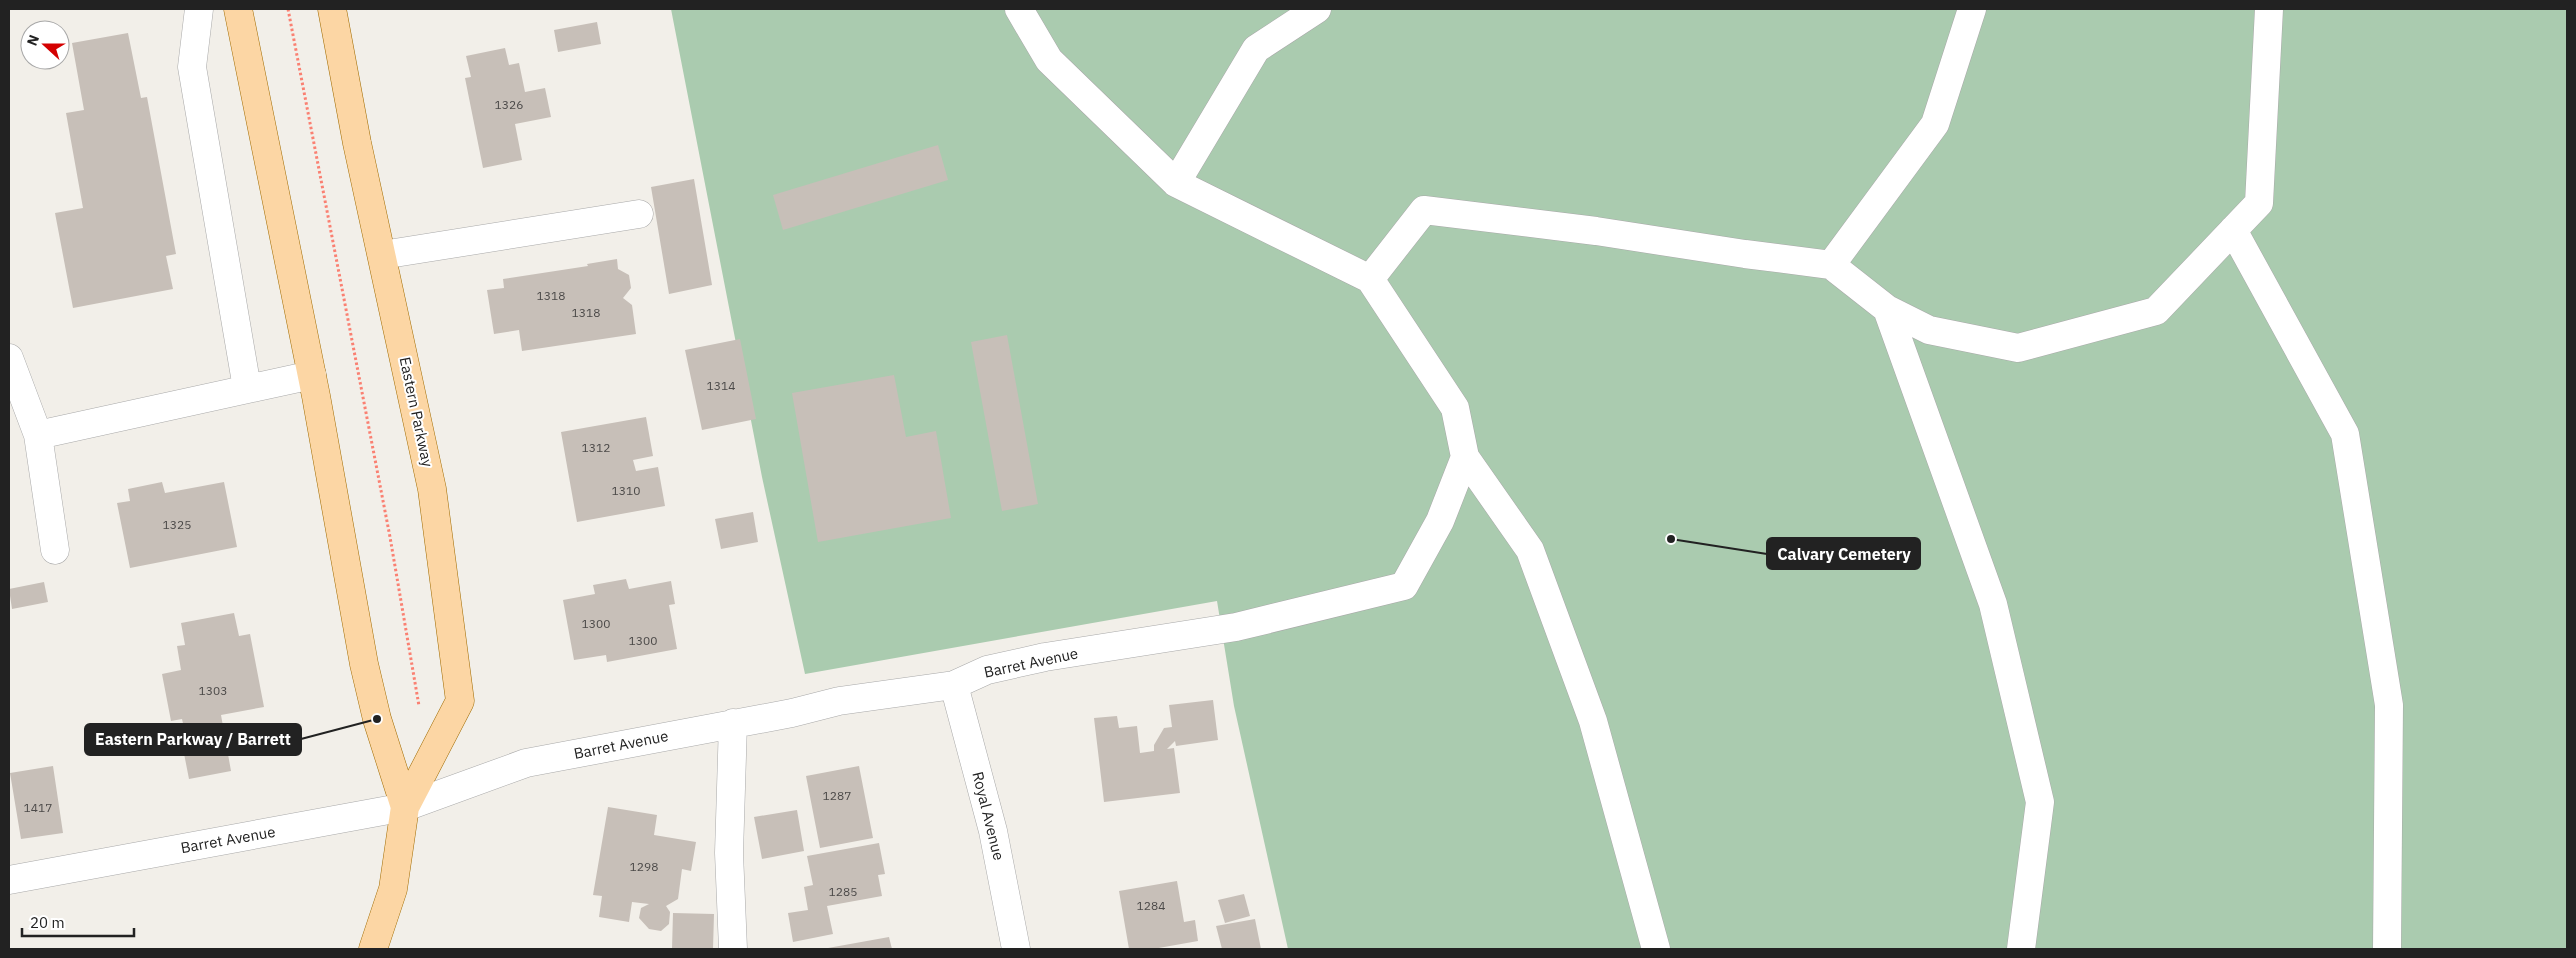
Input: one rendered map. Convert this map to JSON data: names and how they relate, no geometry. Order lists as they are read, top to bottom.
{
  "streets": {
    "main road": ["Eastern Parkway"],
    "street": ["Barret Avenue", "Royal Avenue"]
  },
  "crossings": [
    ["Eastern Parkway", "Barret Avenue"],
    ["Barret Avenue", "Royal Avenue"]
  ],
  "places": ["Calvary Cemetery", "Eastern Parkway / Barrett"],
  "house_numbers": [
    "1326",
    "1318",
    "1318",
    "1314",
    "1312",
    "1310",
    "1325",
    "1300",
    "1300",
    "1303",
    "1287",
    "1417",
    "1298",
    "1285",
    "1284"
  ],
  "scale_bar": "20 m",
  "north": "left"
}
